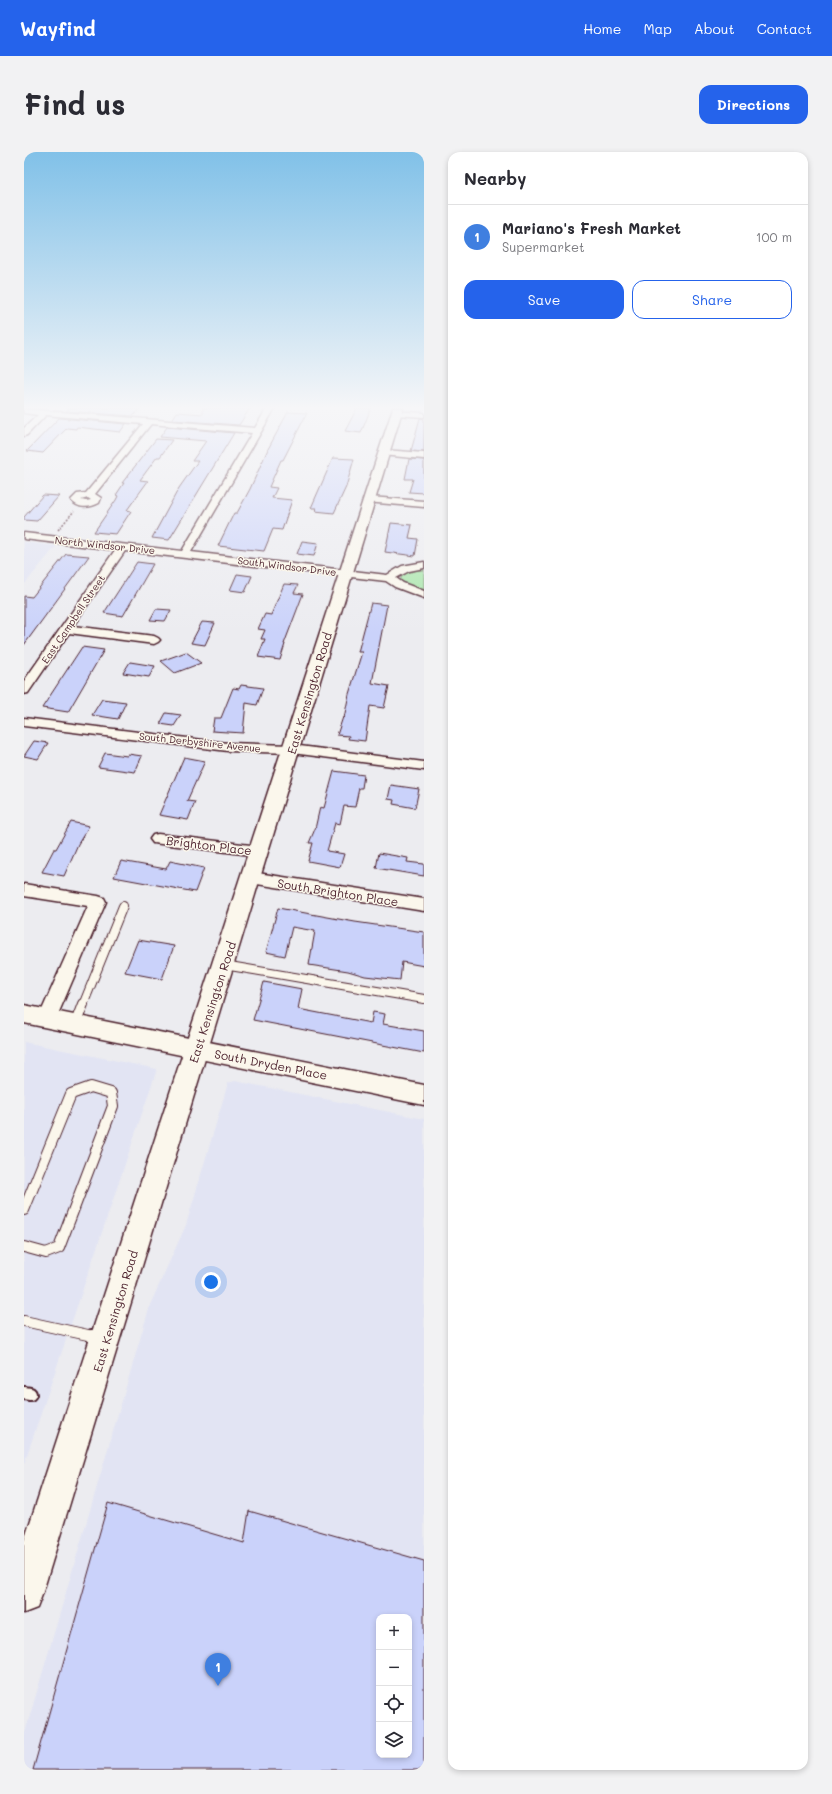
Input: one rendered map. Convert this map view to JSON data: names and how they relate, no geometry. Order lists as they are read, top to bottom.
{
  "streets": {
    "main road": ["East Kensington Road"],
    "street": [
      "North Windsor Drive",
      "South Windsor Drive",
      "East Campbell Street",
      "South Derbyshire Avenue",
      "Brighton Place",
      "South Brighton Place",
      "South Dryden Place"
    ]
  },
  "crossings": [
    ["North Windsor Drive", "South Windsor Drive"],
    ["North Windsor Drive", "East Campbell Street"],
    ["South Windsor Drive", "East Kensington Road"],
    ["East Kensington Road", "South Derbyshire Avenue"],
    ["East Kensington Road", "Brighton Place"],
    ["East Kensington Road", "South Brighton Place"],
    ["East Kensington Road", "South Dryden Place"]
  ],
  "page": {
    "header": "Wayfind",
    "nav": [
      "Home",
      "Map",
      "About",
      "Contact"
    ],
    "buttons": [
      "Directions",
      ["Save", "Share"]
    ],
    "title": "Find us",
    "heading": "Nearby",
    "list": [
      {
        "mark": "1",
        "name": "Mariano's Fresh Market",
        "note": "Supermarket",
        "value": "100 m"
      }
    ],
    "map_buttons": ["+", "−"],
    "pins": "1"
  }
}
